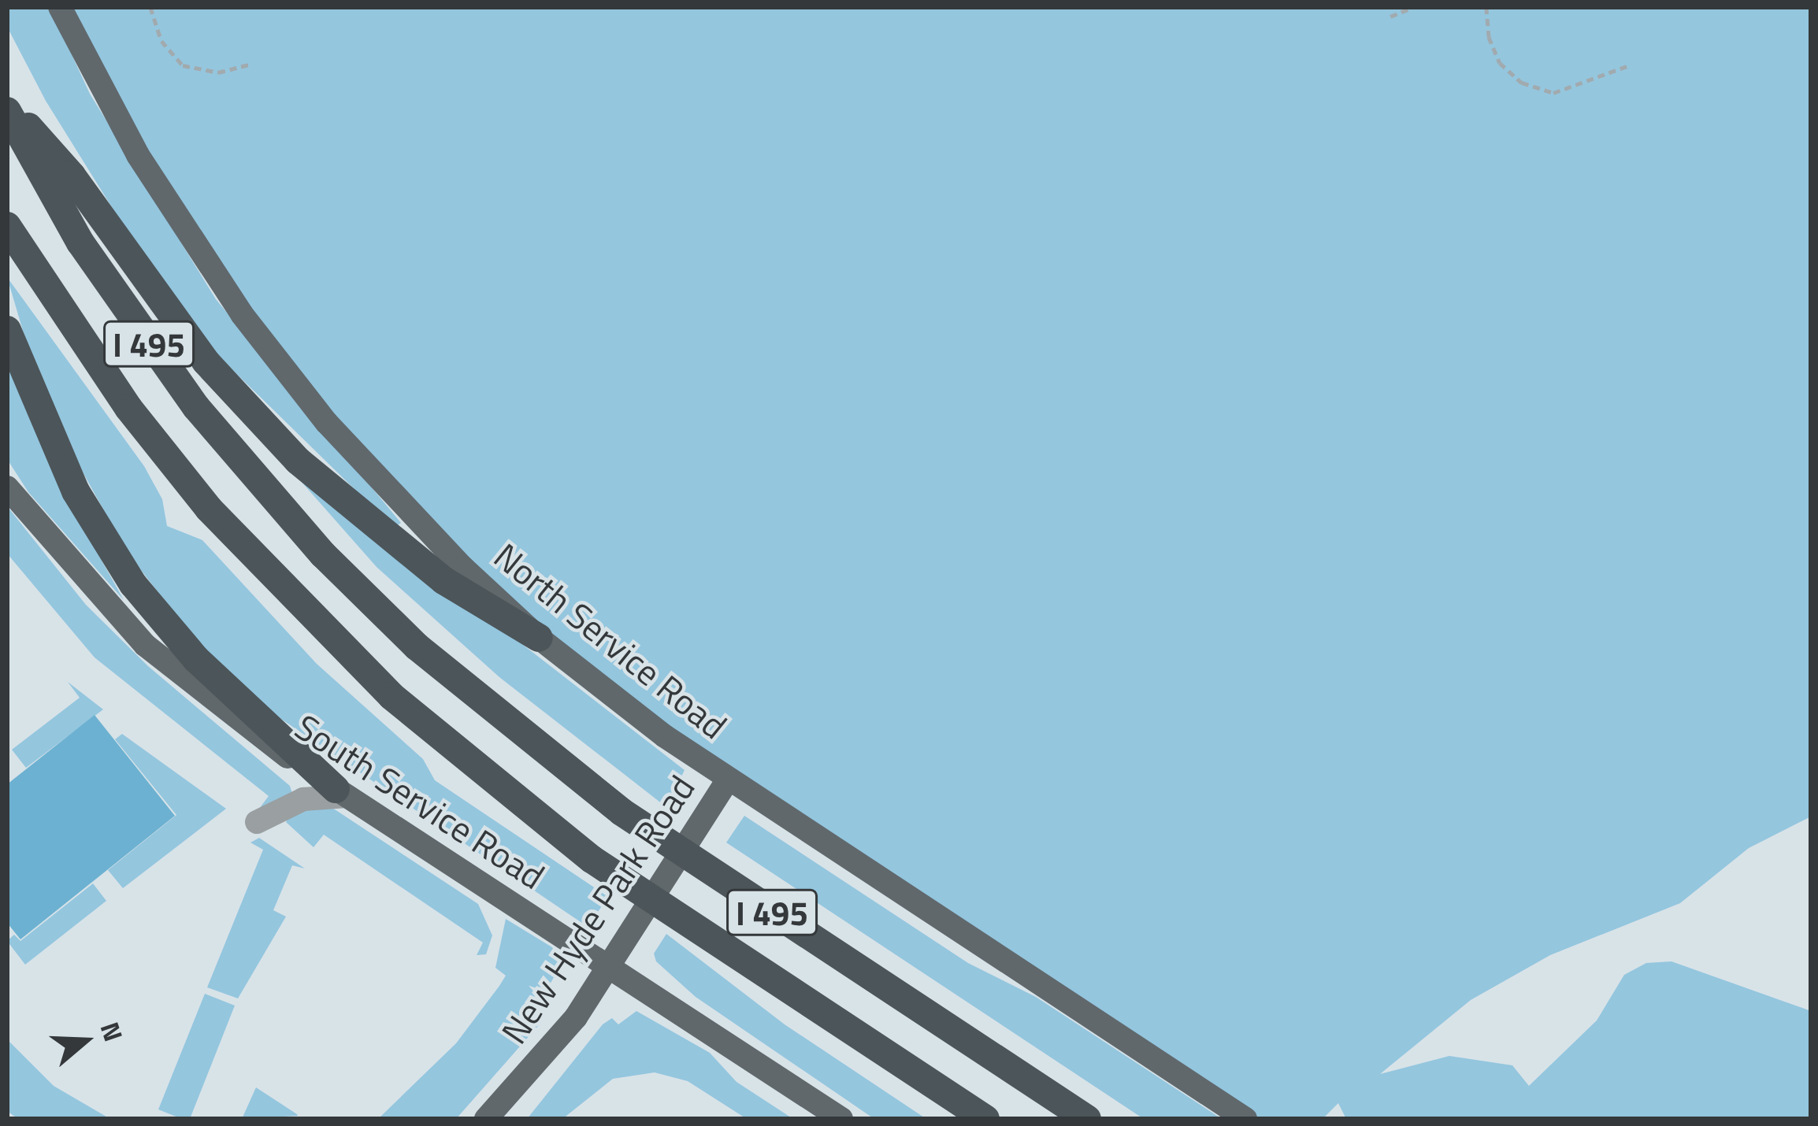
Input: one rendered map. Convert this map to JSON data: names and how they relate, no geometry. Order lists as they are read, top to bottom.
{
  "streets": {
    "highway": ["I 495"],
    "main road": ["North Service Road", "South Service Road", "New Hyde Park Road"]
  },
  "crossings": [
    ["North Service Road", "New Hyde Park Road"],
    ["South Service Road", "New Hyde Park Road"]
  ],
  "north": "right"
}
